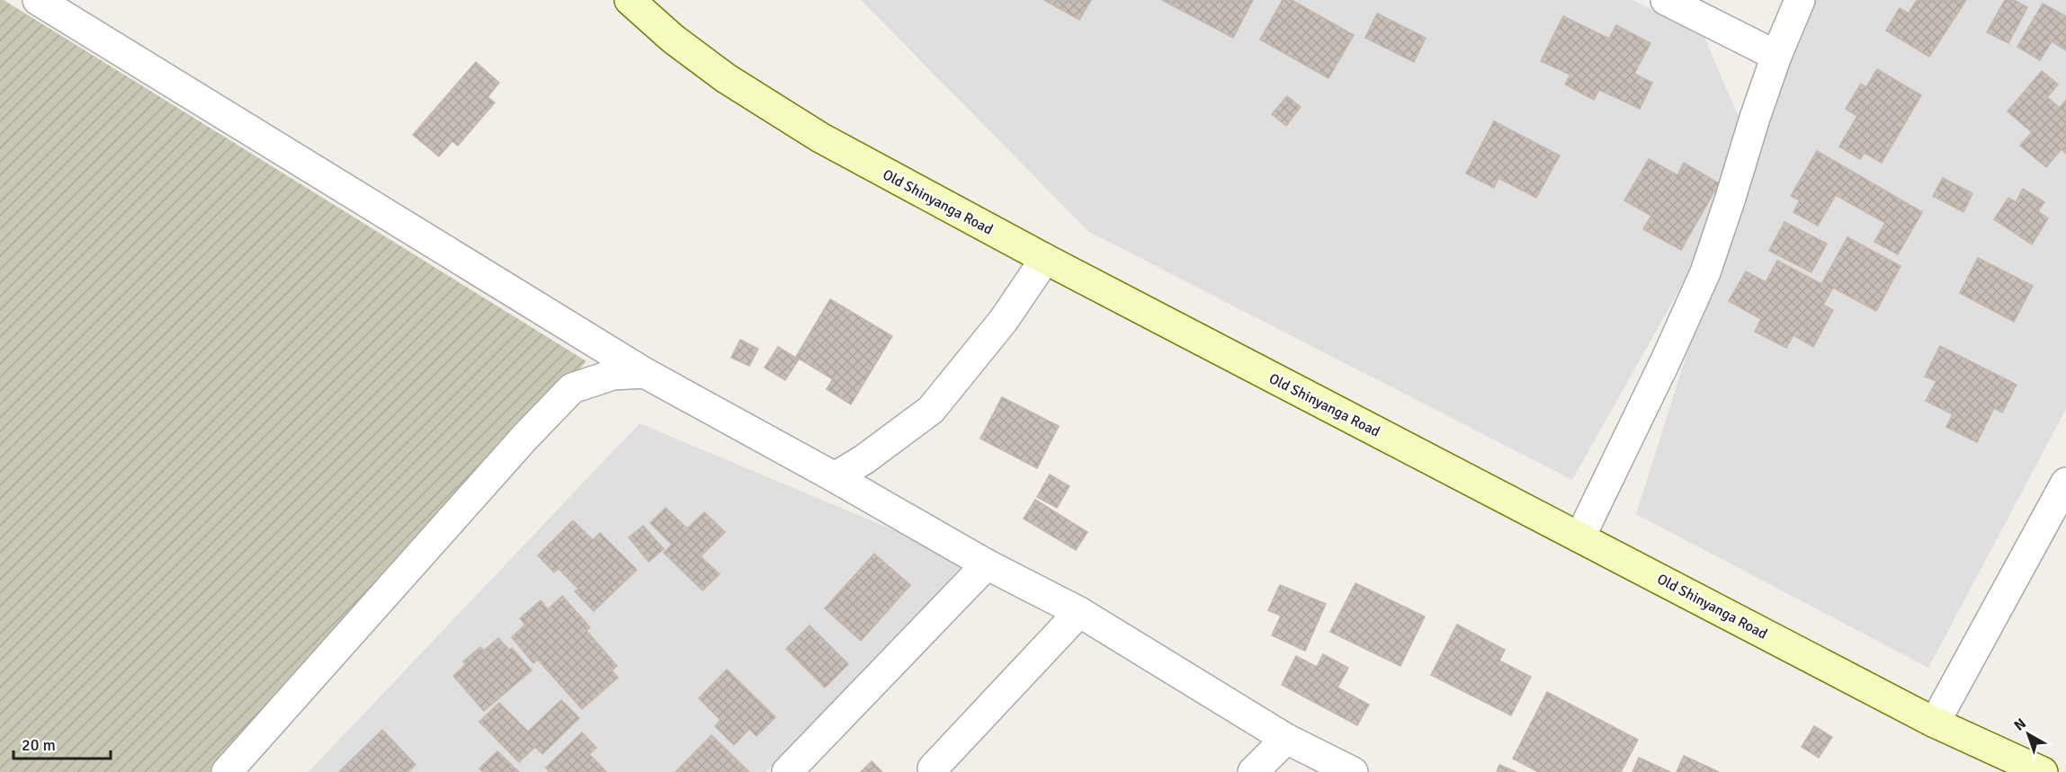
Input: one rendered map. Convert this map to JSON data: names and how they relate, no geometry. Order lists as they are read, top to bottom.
{
  "streets": {
    "main road": ["Old Shinyanga Road"]
  },
  "scale_bar": "20 m",
  "north": "top left"
}
